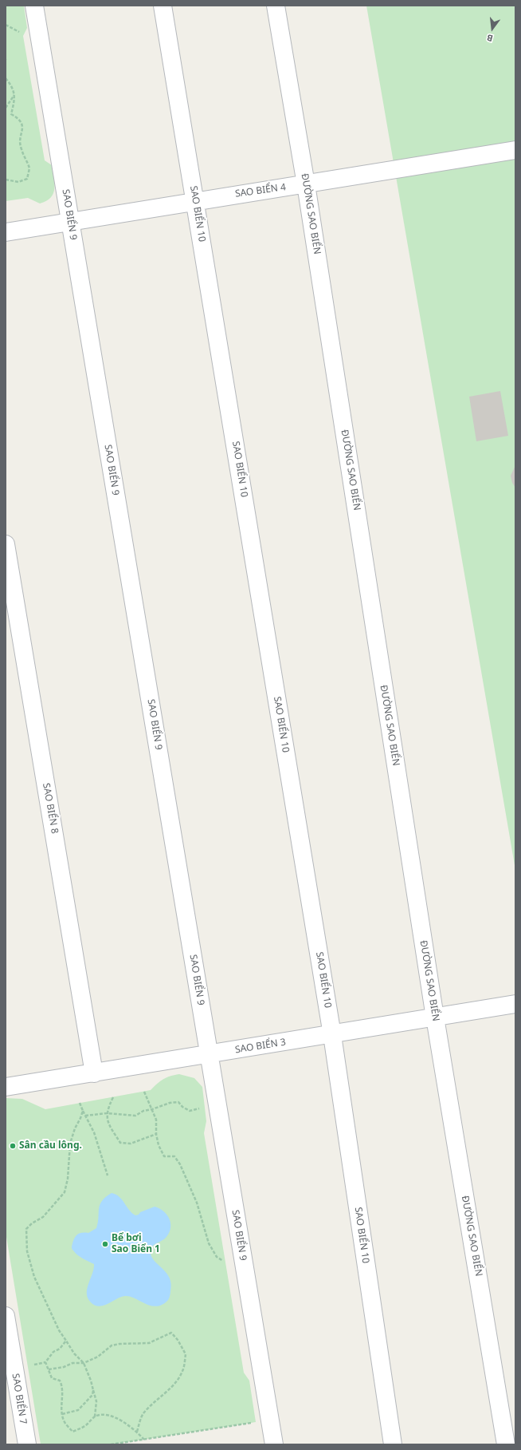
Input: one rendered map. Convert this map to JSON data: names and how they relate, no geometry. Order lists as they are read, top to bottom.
{
  "streets": {
    "street": [
      "SAO BIỂN 4",
      "SAO BIỂN 10",
      "ĐƯỜNG SAO BIỂN",
      "SAO BIỂN 9",
      "SAO BIỂN 8",
      "SAO BIỂN 3",
      "SAO BIỂN 7"
    ]
  },
  "crossings": [
    ["SAO BIỂN 4", "SAO BIỂN 10"],
    ["SAO BIỂN 4", "ĐƯỜNG SAO BIỂN"],
    ["SAO BIỂN 4", "SAO BIỂN 9"],
    ["SAO BIỂN 10", "SAO BIỂN 3"],
    ["ĐƯỜNG SAO BIỂN", "SAO BIỂN 3"],
    ["SAO BIỂN 9", "SAO BIỂN 3"],
    ["SAO BIỂN 8", "SAO BIỂN 3"]
  ],
  "places": ["Sân cầu lông.", "Bể bơi Sao Biển 1"],
  "north": "bottom"
}
